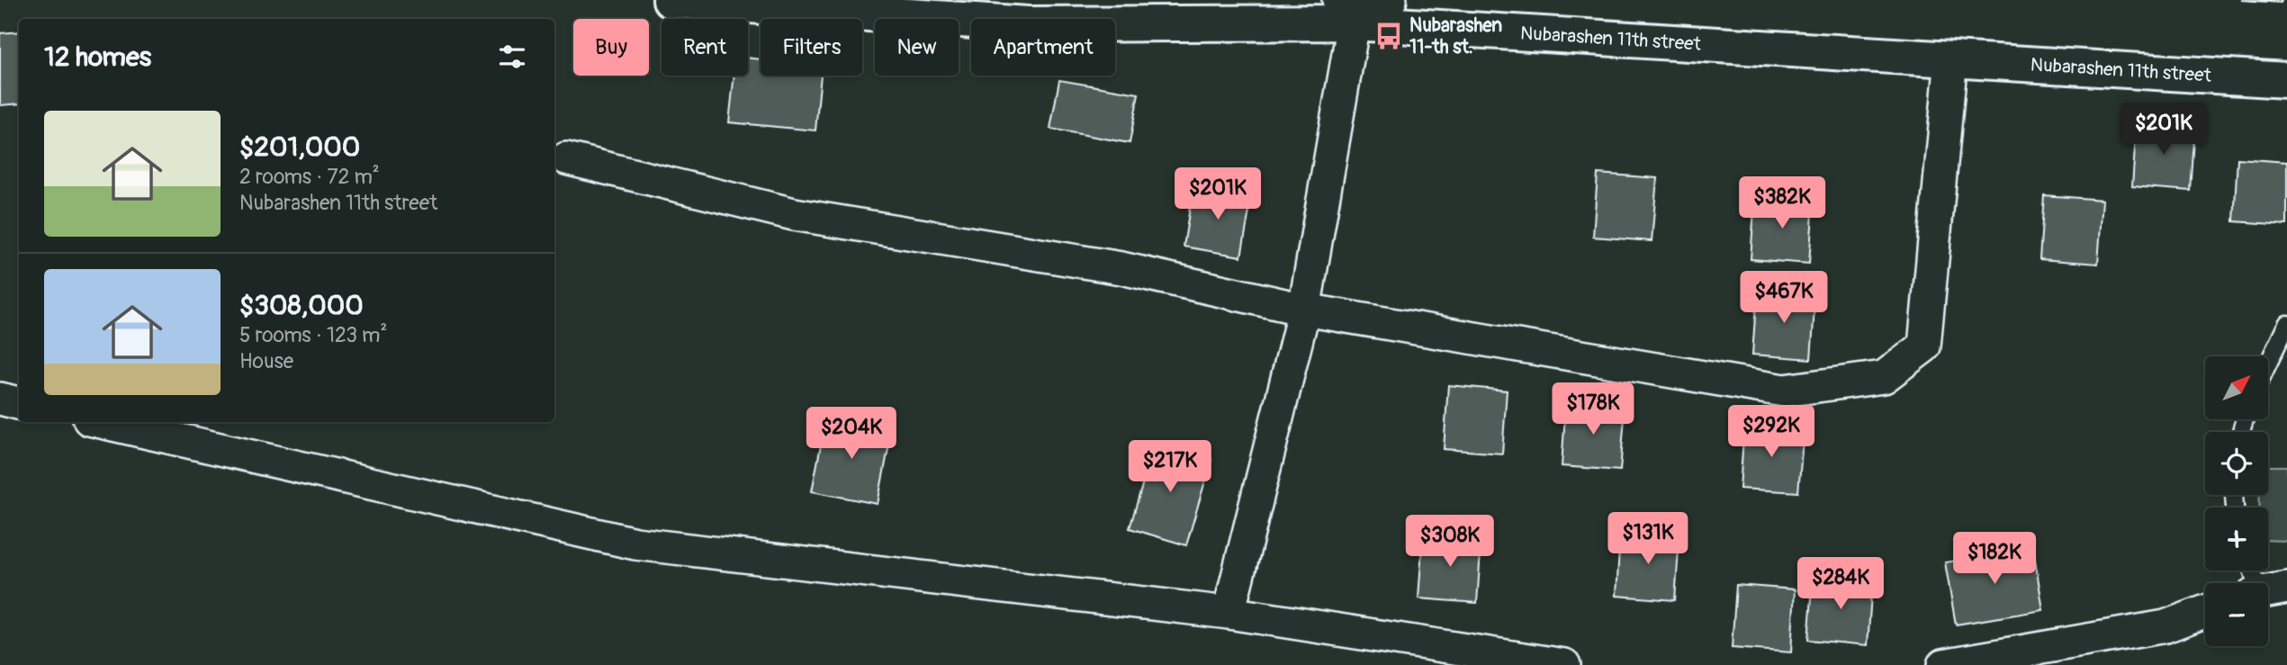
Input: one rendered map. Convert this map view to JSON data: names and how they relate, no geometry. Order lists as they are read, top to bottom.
{
  "streets": {
    "street": ["Nubarashen 11th street"]
  },
  "places": {
    "bus stop": ["Nubarashen 11-th st."]
  },
  "north": "top right",
  "page": {
    "chip": [
      "Buy",
      "Rent",
      "Filters",
      "New",
      "Apartment"
    ],
    "heading": "12 homes",
    "list": [
      {
        "name": "$201,000",
        "note": "2 rooms · 72 m² · Nubarashen 11th street"
      },
      {
        "name": "$308,000",
        "note": "5 rooms · 123 m² · House"
      }
    ],
    "price": [
      "$201K",
      "$201K",
      "$382K",
      "$467K",
      "$178K",
      "$292K",
      "$204K",
      "$217K",
      "$131K",
      "$308K",
      "$182K",
      "$284K"
    ],
    "map_buttons": ["+", "−"]
  }
}
